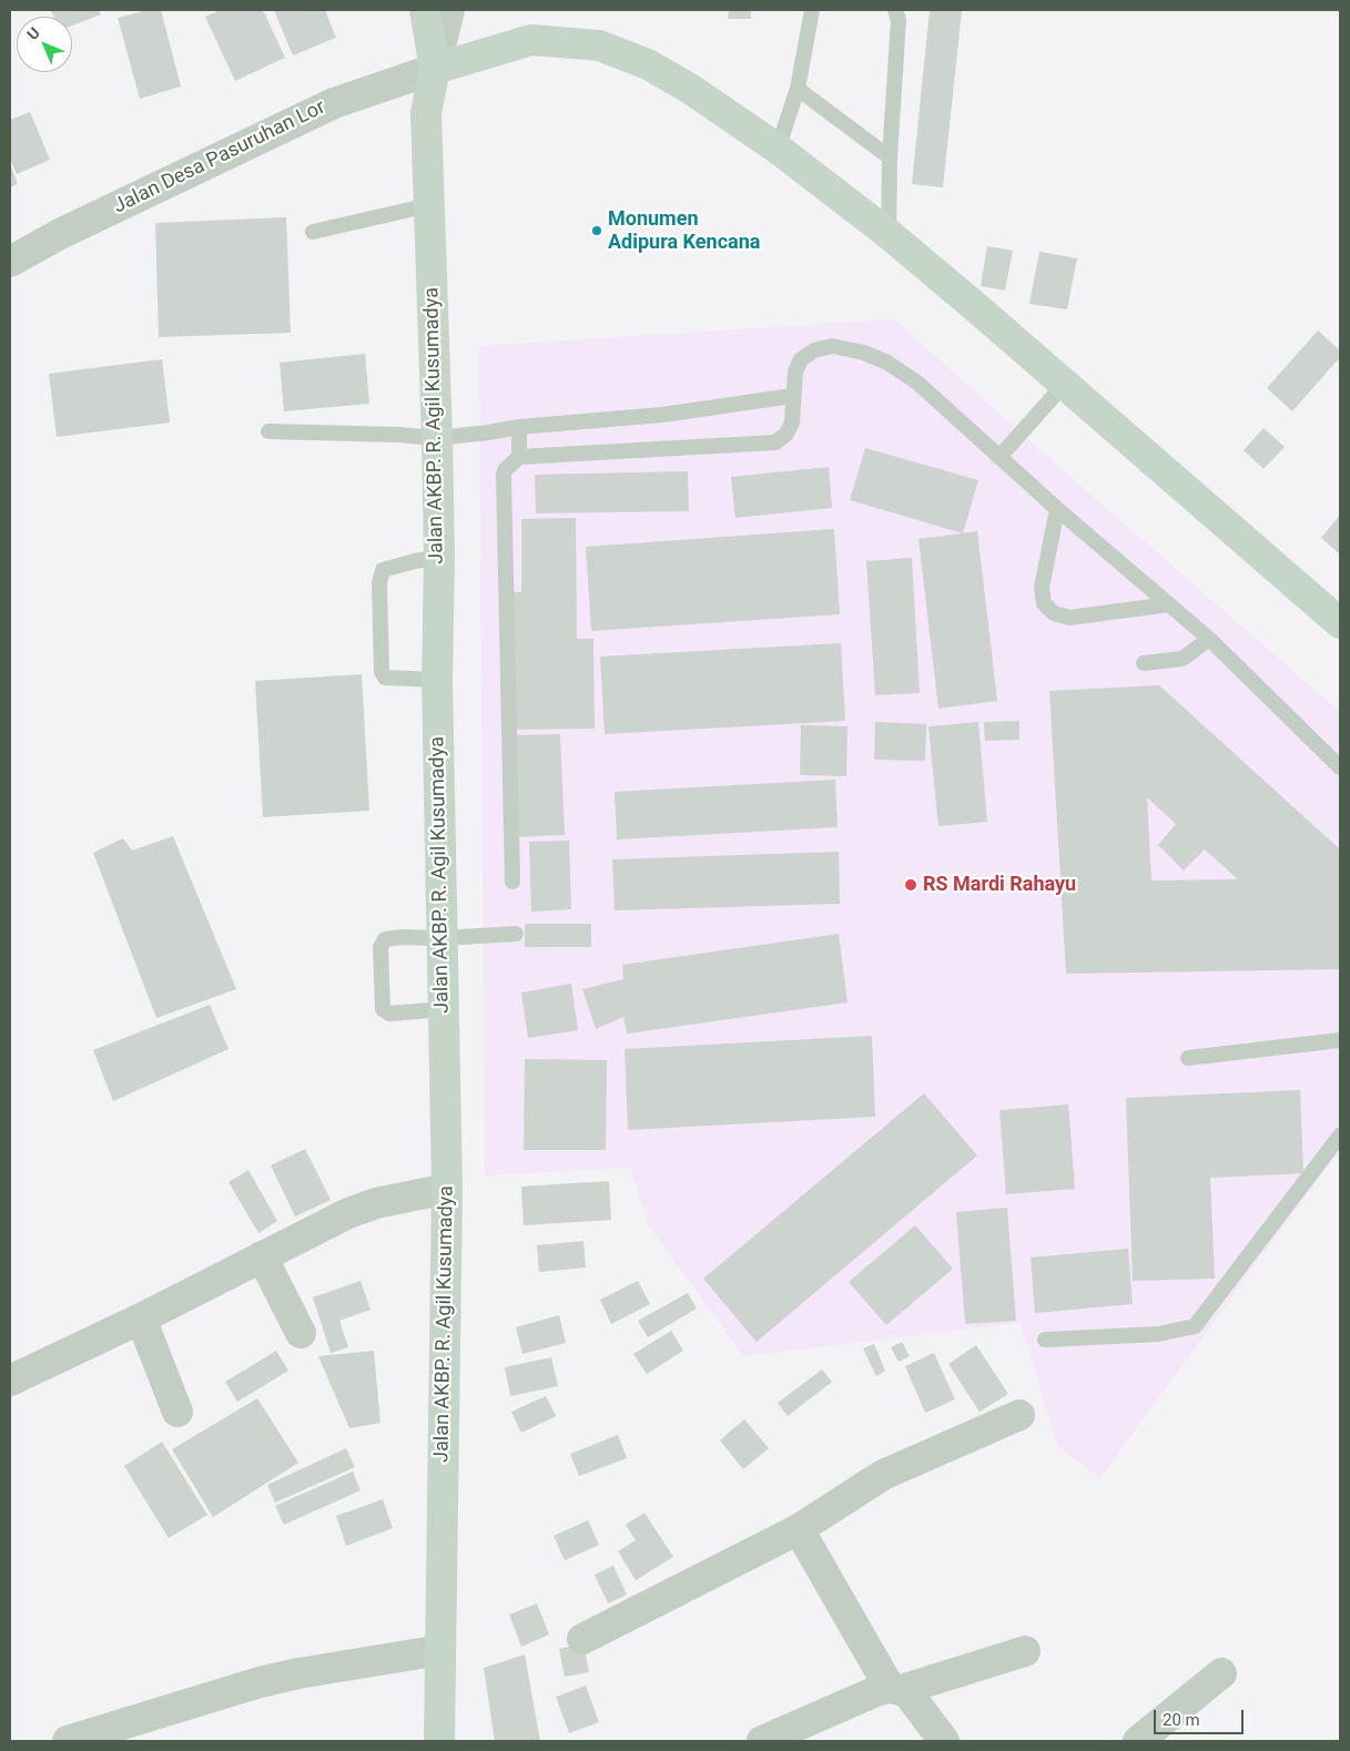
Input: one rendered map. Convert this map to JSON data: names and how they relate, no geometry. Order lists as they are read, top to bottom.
{
  "streets": {
    "main road": ["Jalan AKBP. R. Agil Kusumadya"],
    "street": ["Jalan Desa Pasuruhan Lor"]
  },
  "crossings": [
    ["Jalan Desa Pasuruhan Lor", "Jalan AKBP. R. Agil Kusumadya"]
  ],
  "places": ["Monumen Adipura Kencana", "RS Mardi Rahayu"],
  "scale_bar": "20 m",
  "north": "top left"
}
